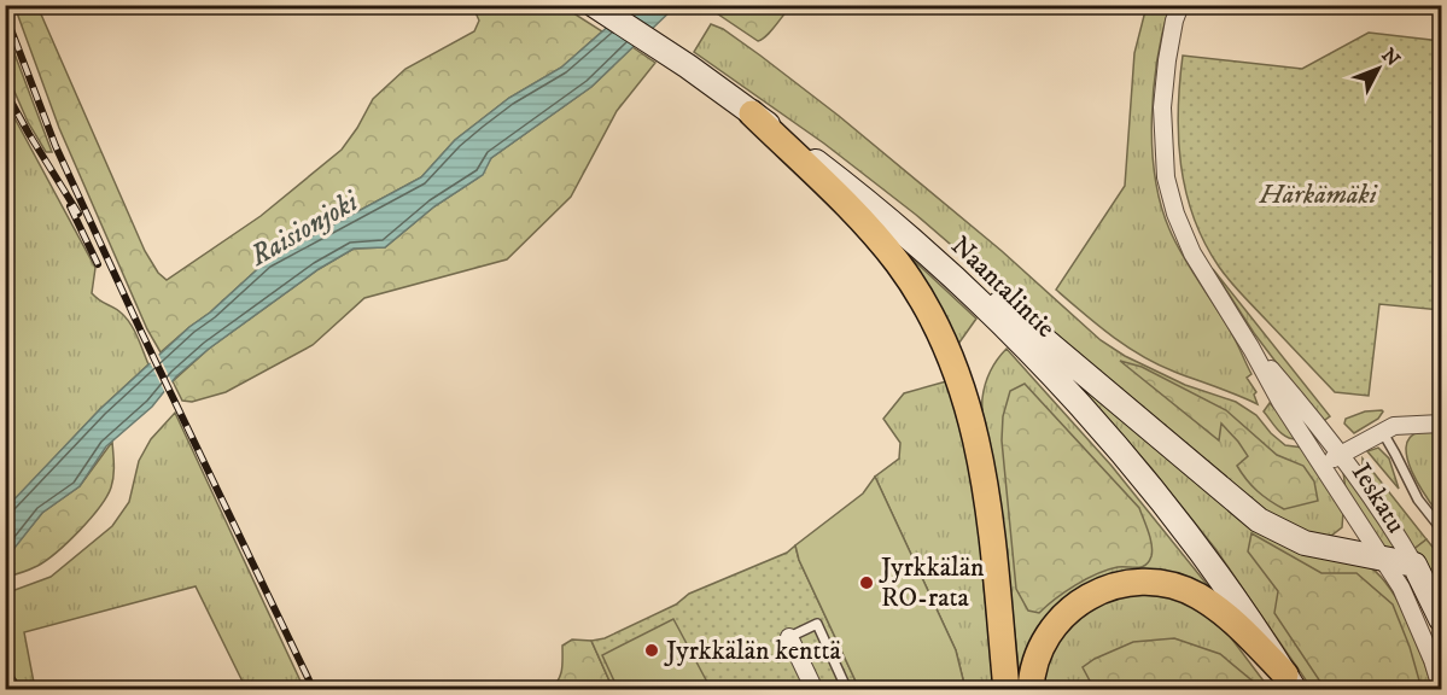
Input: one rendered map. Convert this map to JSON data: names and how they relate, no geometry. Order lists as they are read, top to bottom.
{
  "streets": {
    "main road": ["Naantalintie", "Ieskatu"]
  },
  "water": ["Raisionjoki"],
  "parks": ["Härkämäki"],
  "places": ["Jyrkkälän RO-rata", "Jyrkkälän kenttä"],
  "north": "top right"
}
